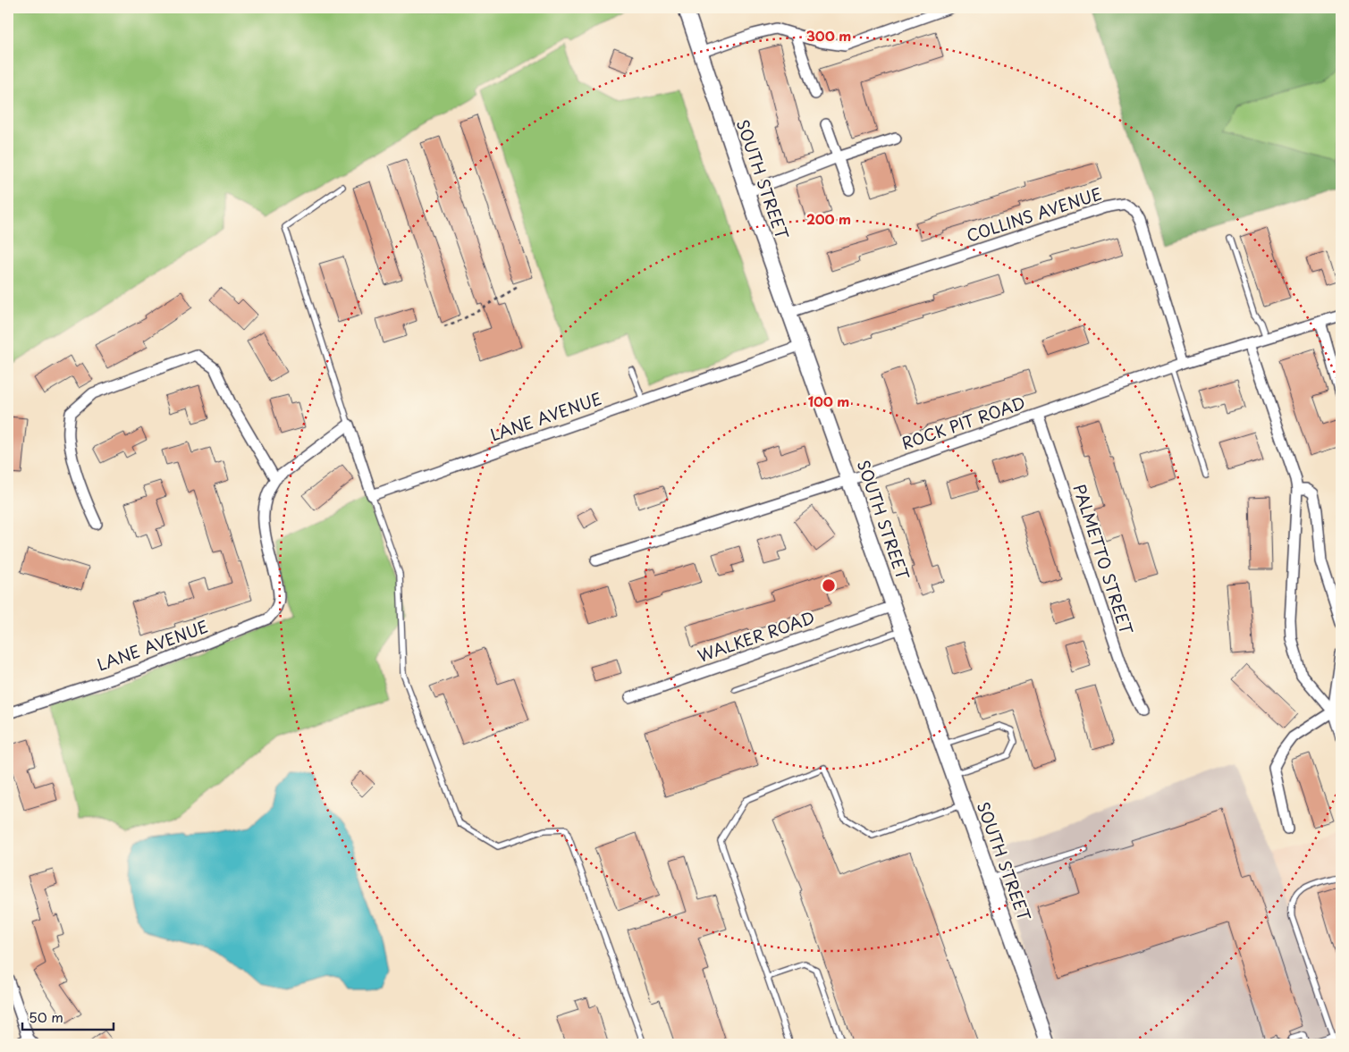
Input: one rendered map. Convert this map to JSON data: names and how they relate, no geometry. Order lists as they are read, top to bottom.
{
  "streets": {
    "main road": ["SOUTH STREET"],
    "street": [
      "COLLINS AVENUE",
      "LANE AVENUE",
      "ROCK PIT ROAD",
      "PALMETTO STREET",
      "WALKER ROAD"
    ]
  },
  "crossings": [
    ["SOUTH STREET", "COLLINS AVENUE"],
    ["SOUTH STREET", "LANE AVENUE"],
    ["SOUTH STREET", "ROCK PIT ROAD"],
    ["SOUTH STREET", "WALKER ROAD"],
    ["COLLINS AVENUE", "ROCK PIT ROAD"],
    ["ROCK PIT ROAD", "PALMETTO STREET"]
  ],
  "scale_bar": "50 m",
  "rings": ["300 m", "200 m", "100 m"]
}
